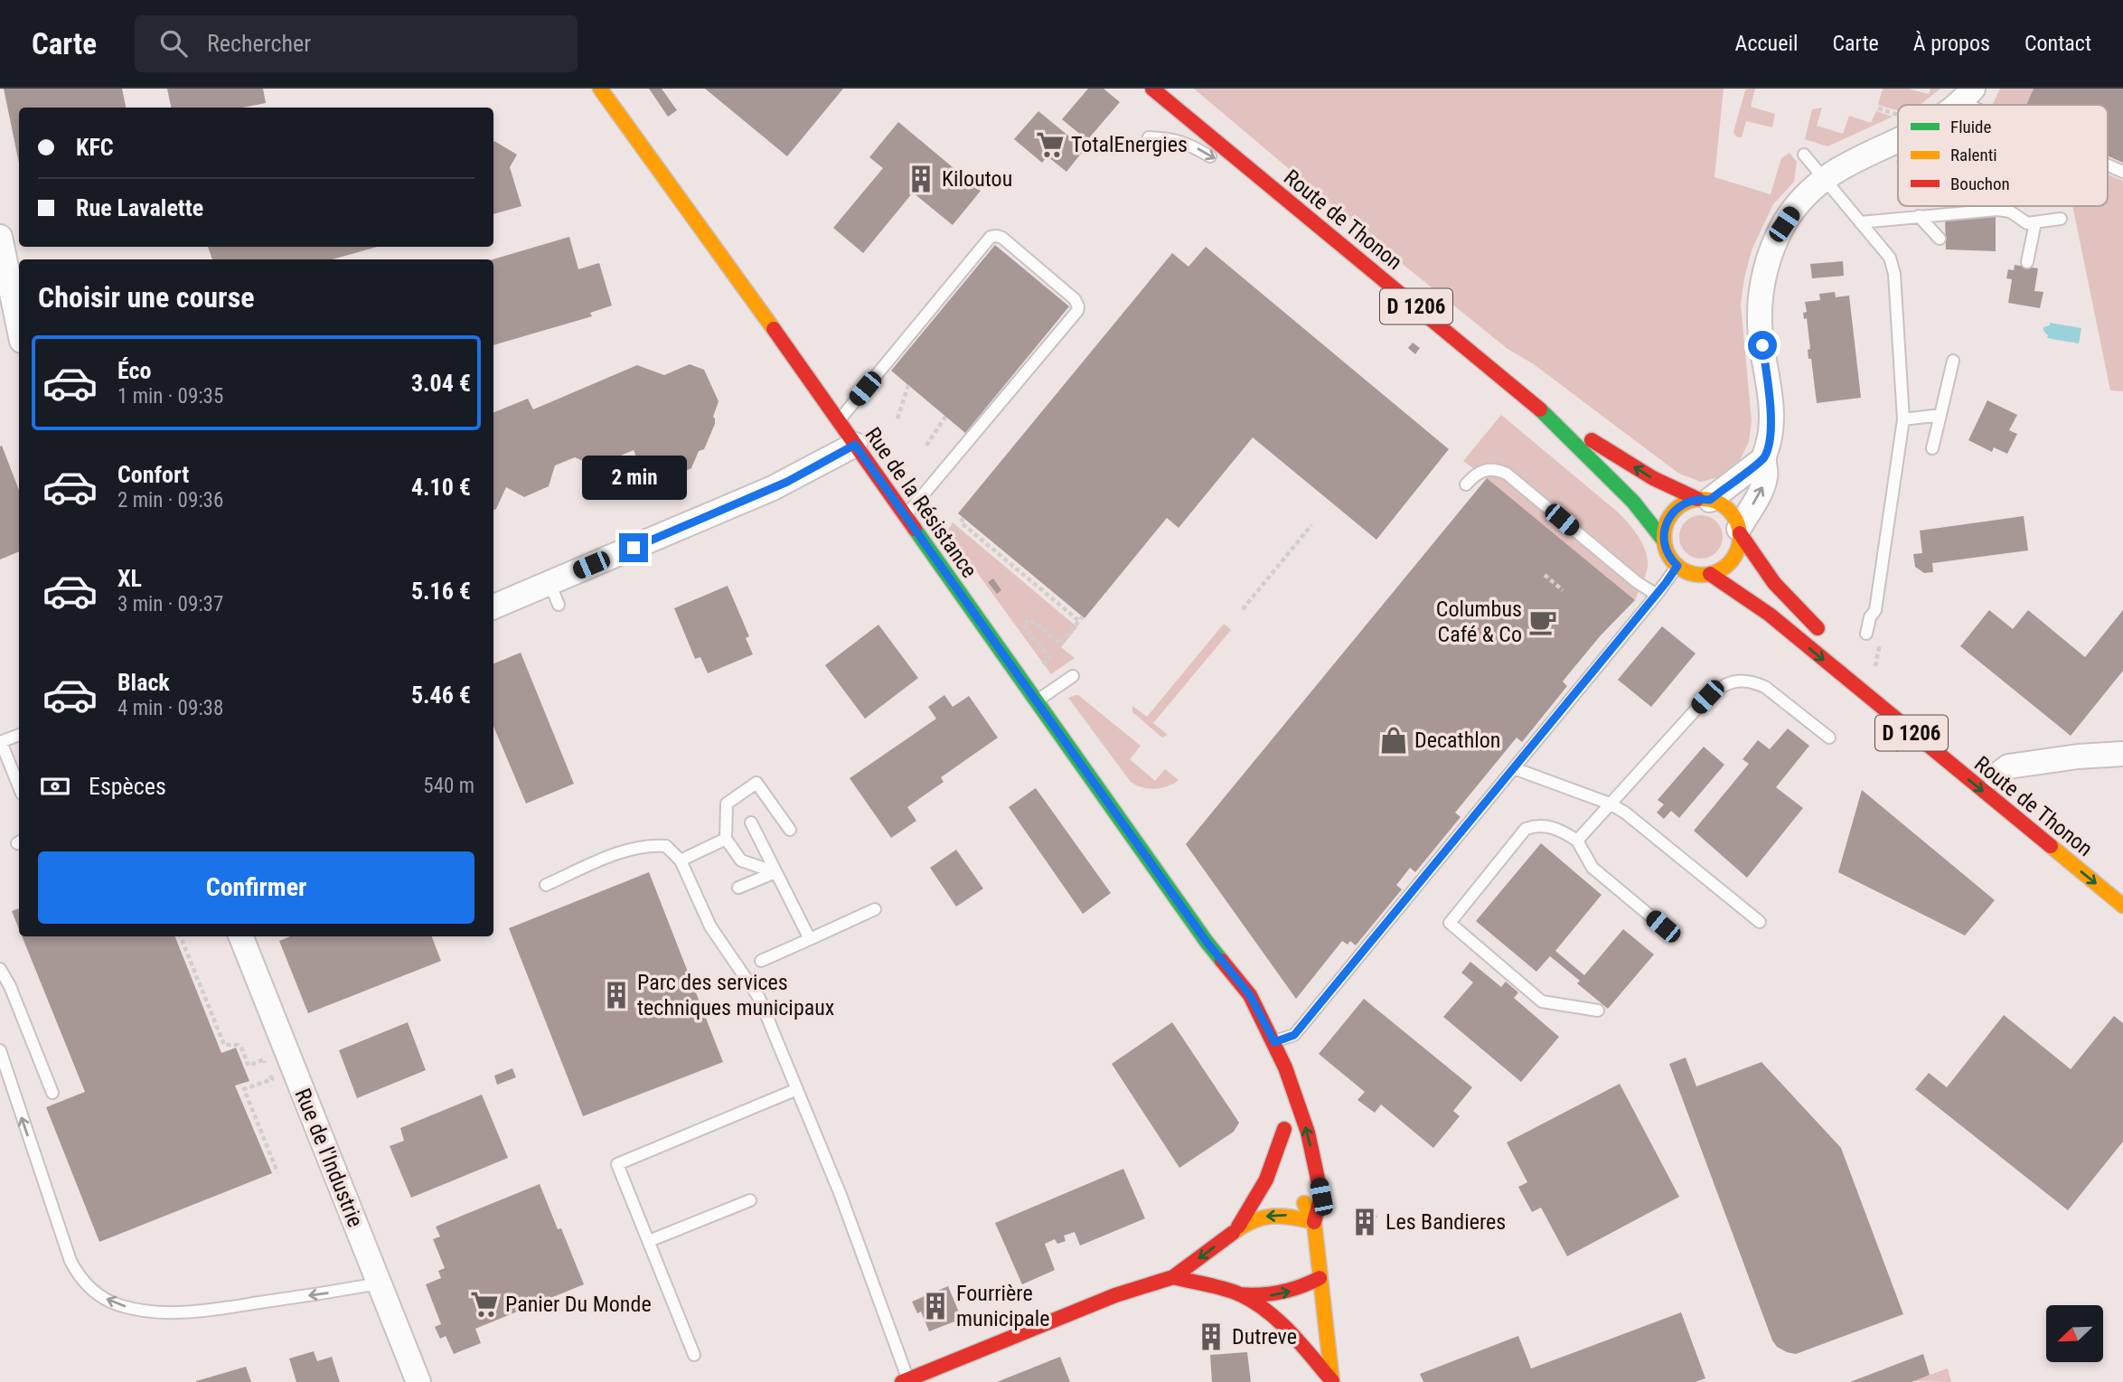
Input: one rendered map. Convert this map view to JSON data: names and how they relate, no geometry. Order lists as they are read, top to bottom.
{
  "streets": {
    "street": [
      "Route de Thonon",
      "D 1206",
      "Rue de la Résistance",
      "Rue de l'Industrie"
    ]
  },
  "places": {
    "supermarket": ["TotalEnergies", "Panier Du Monde"],
    "building": [
      "Kiloutou",
      "Parc des services techniques municipaux",
      "Les Bandieres",
      "Fourrière municipale",
      "Dutreve"
    ],
    "cafe": ["Columbus Café & Co"],
    "shop": ["Decathlon"]
  },
  "legend": ["Fluide", "Ralenti", "Bouchon"],
  "north": "bottom left",
  "page": {
    "header": "Carte",
    "search": "Rechercher",
    "nav": [
      "Accueil",
      "Carte",
      "À propos",
      "Contact"
    ],
    "banner": ["KFC", "Rue Lavalette"],
    "heading": "Choisir une course",
    "list": [
      {
        "name": "Éco",
        "note": "1 min · 09:35",
        "value": "3.04 €"
      },
      {
        "name": "Confort",
        "note": "2 min · 09:36",
        "value": "4.10 €"
      },
      {
        "name": "XL",
        "note": "3 min · 09:37",
        "value": "5.16 €"
      },
      {
        "name": "Black",
        "note": "4 min · 09:38",
        "value": "5.46 €"
      }
    ],
    "bubble": "2 min",
    "pay": ["Espèces", "540 m"],
    "buttons": "Confirmer"
  }
}
